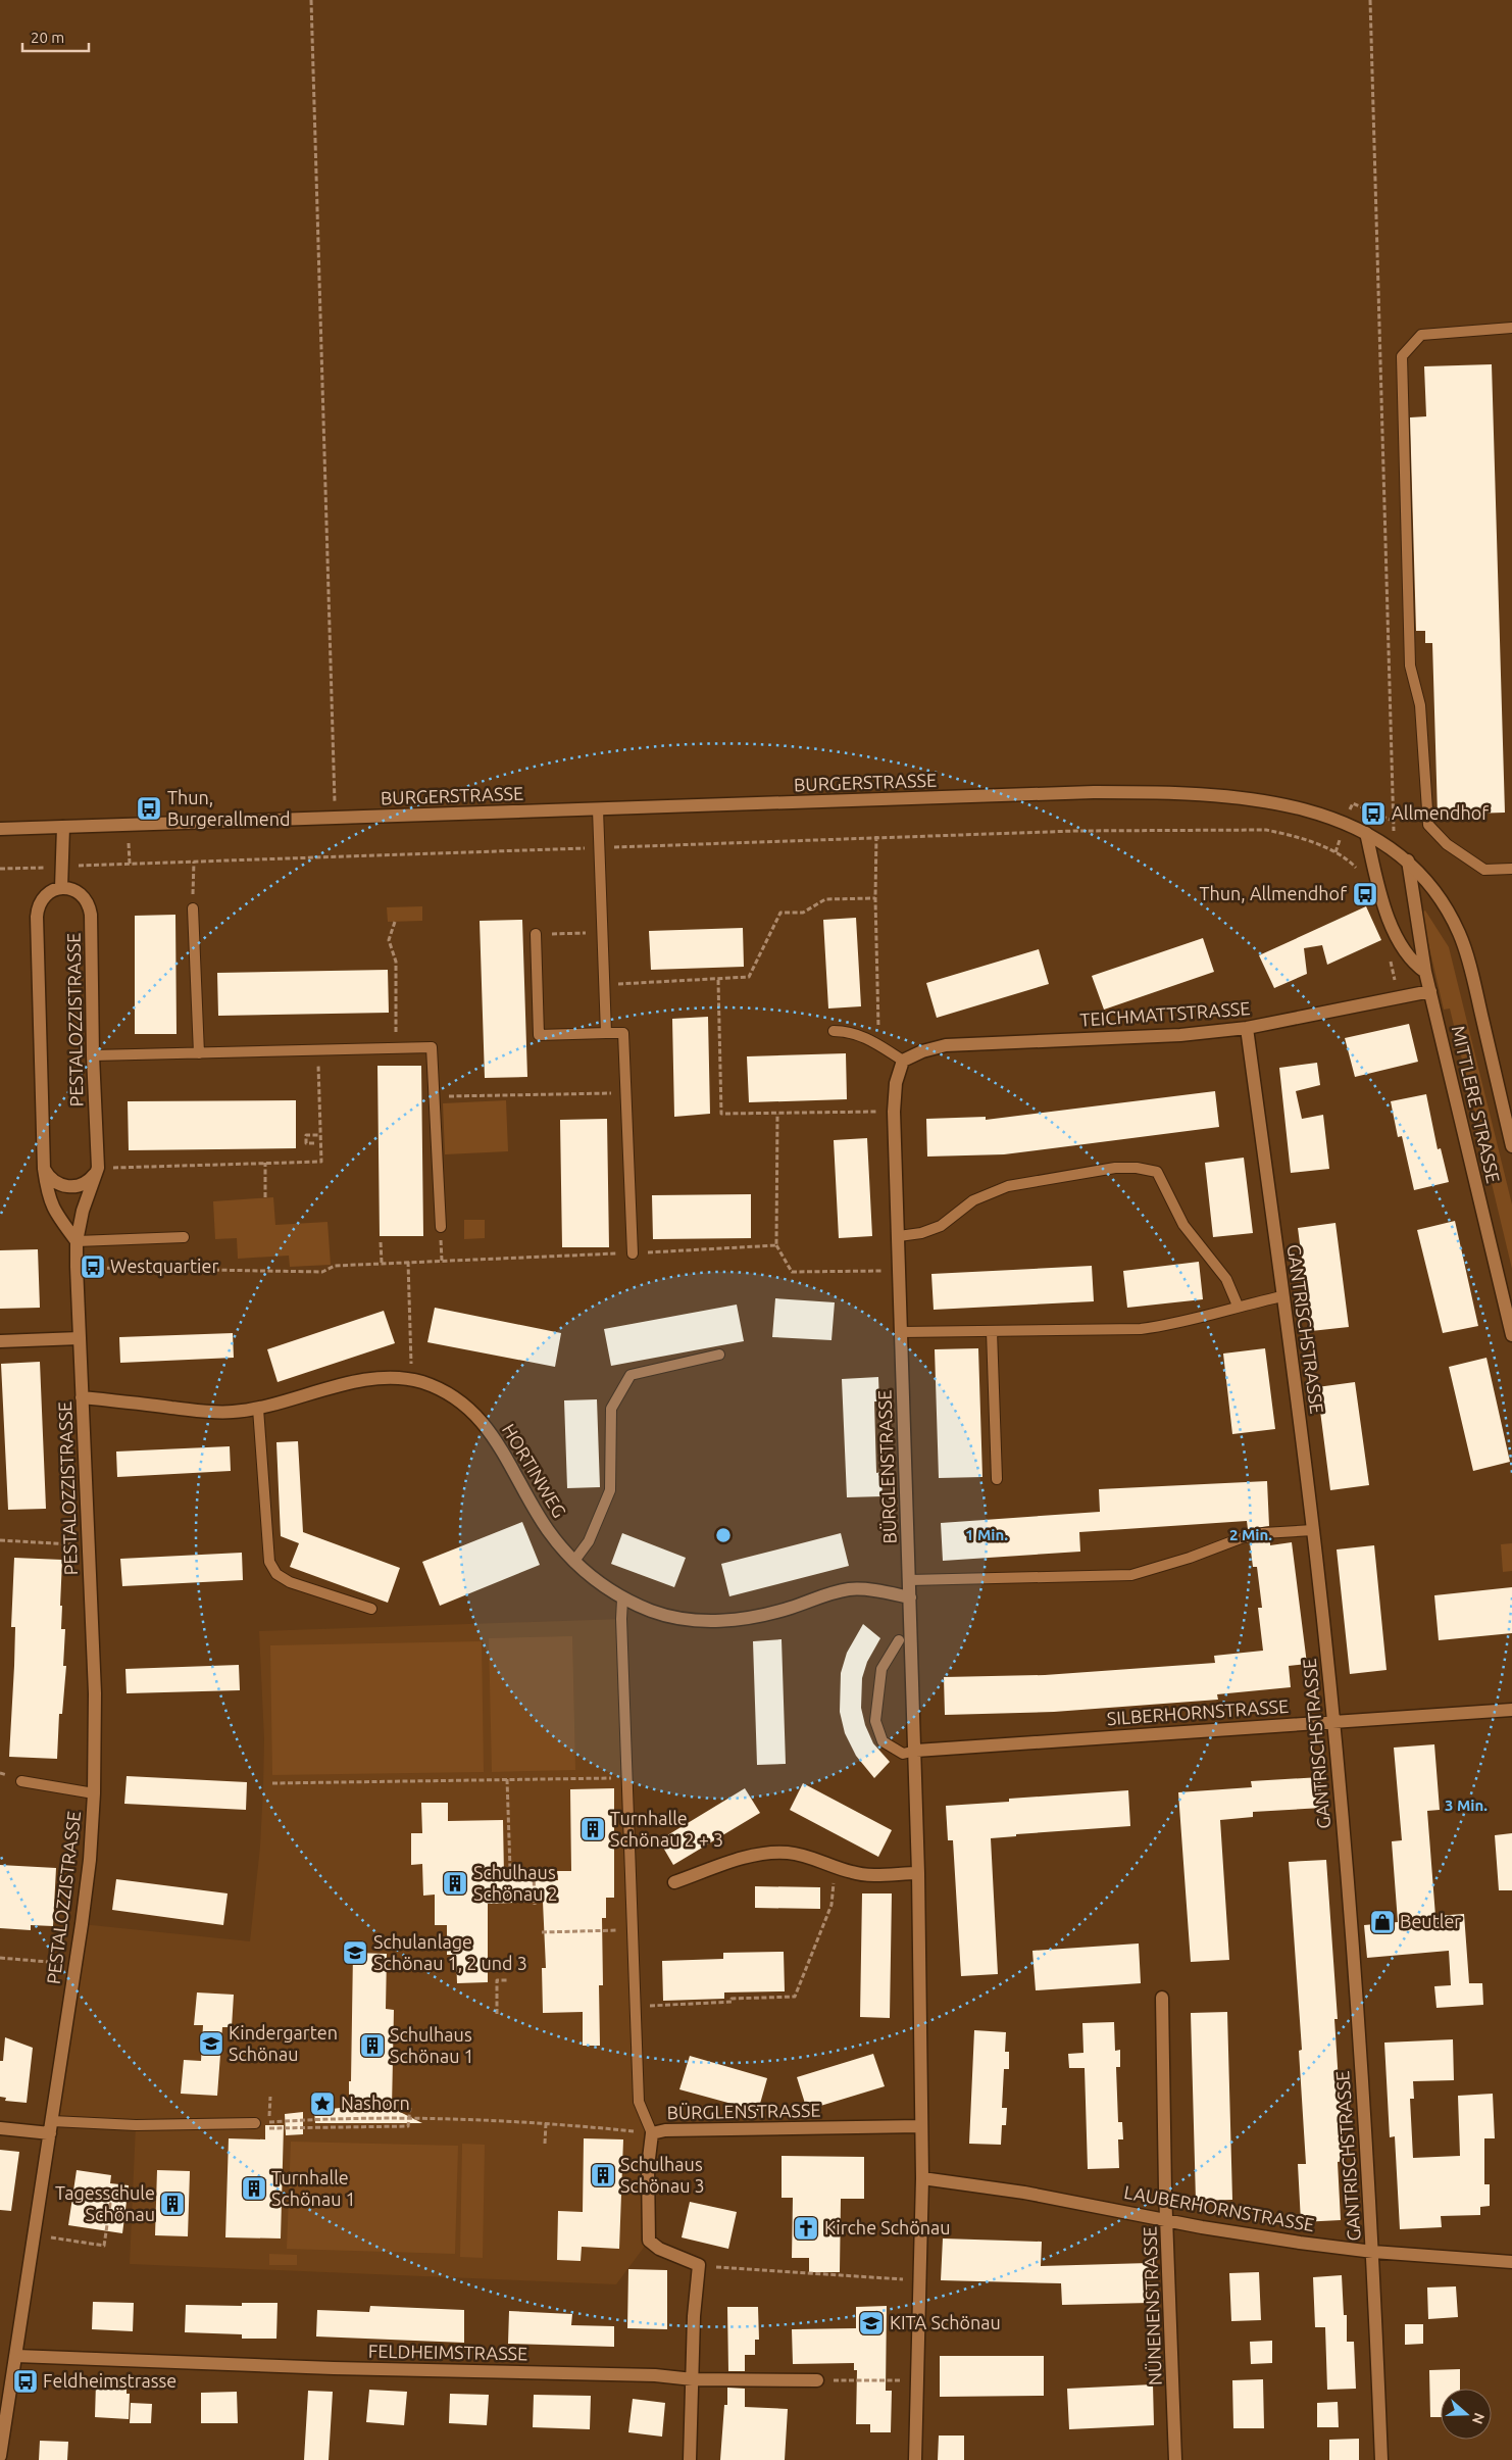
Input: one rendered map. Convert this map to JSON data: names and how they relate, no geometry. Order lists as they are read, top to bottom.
{
  "streets": {
    "street": [
      "BURGERSTRASSE",
      "TEICHMATTSTRASSE",
      "PESTALOZZISTRASSE",
      "MITTLERE STRASSE",
      "GANTRISCHSTRASSE",
      "BÜRGLENSTRASSE",
      "HORTINWEG",
      "SILBERHORNSTRASSE",
      "LAUBERHORNSTRASSE",
      "NÜNENENSTRASSE",
      "FELDHEIMSTRASSE"
    ]
  },
  "crossings": [
    ["BURGERSTRASSE", "MITTLERE STRASSE"],
    ["TEICHMATTSTRASSE", "MITTLERE STRASSE"],
    ["TEICHMATTSTRASSE", "GANTRISCHSTRASSE"],
    ["TEICHMATTSTRASSE", "BÜRGLENSTRASSE"],
    ["PESTALOZZISTRASSE", "HORTINWEG"],
    ["PESTALOZZISTRASSE", "FELDHEIMSTRASSE"],
    ["GANTRISCHSTRASSE", "SILBERHORNSTRASSE"],
    ["GANTRISCHSTRASSE", "LAUBERHORNSTRASSE"],
    ["BÜRGLENSTRASSE", "HORTINWEG"],
    ["BÜRGLENSTRASSE", "SILBERHORNSTRASSE"],
    ["BÜRGLENSTRASSE", "LAUBERHORNSTRASSE"],
    ["LAUBERHORNSTRASSE", "NÜNENENSTRASSE"]
  ],
  "places": {
    "bus stop": [
      "Thun, Burgerallmend",
      "Allmendhof",
      "Thun, Allmendhof",
      "Westquartier",
      "Feldheimstrasse"
    ],
    "building": [
      "Turnhalle Schönau 2 + 3",
      "Schulhaus Schönau 2",
      "Schulhaus Schönau 1",
      "Schulhaus Schönau 3",
      "Turnhalle Schönau 1",
      "Tagesschule Schönau"
    ],
    "shop": ["Beutler"],
    "school or university": ["Schulanlage Schönau 1, 2 und 3", "Kindergarten Schönau", "KITA Schönau"],
    "place": ["Nashorn"],
    "church": ["Kirche Schönau"]
  },
  "scale_bar": "20 m",
  "north": "right",
  "rings": ["1 Min.", "2 Min.", "3 Min."]
}
